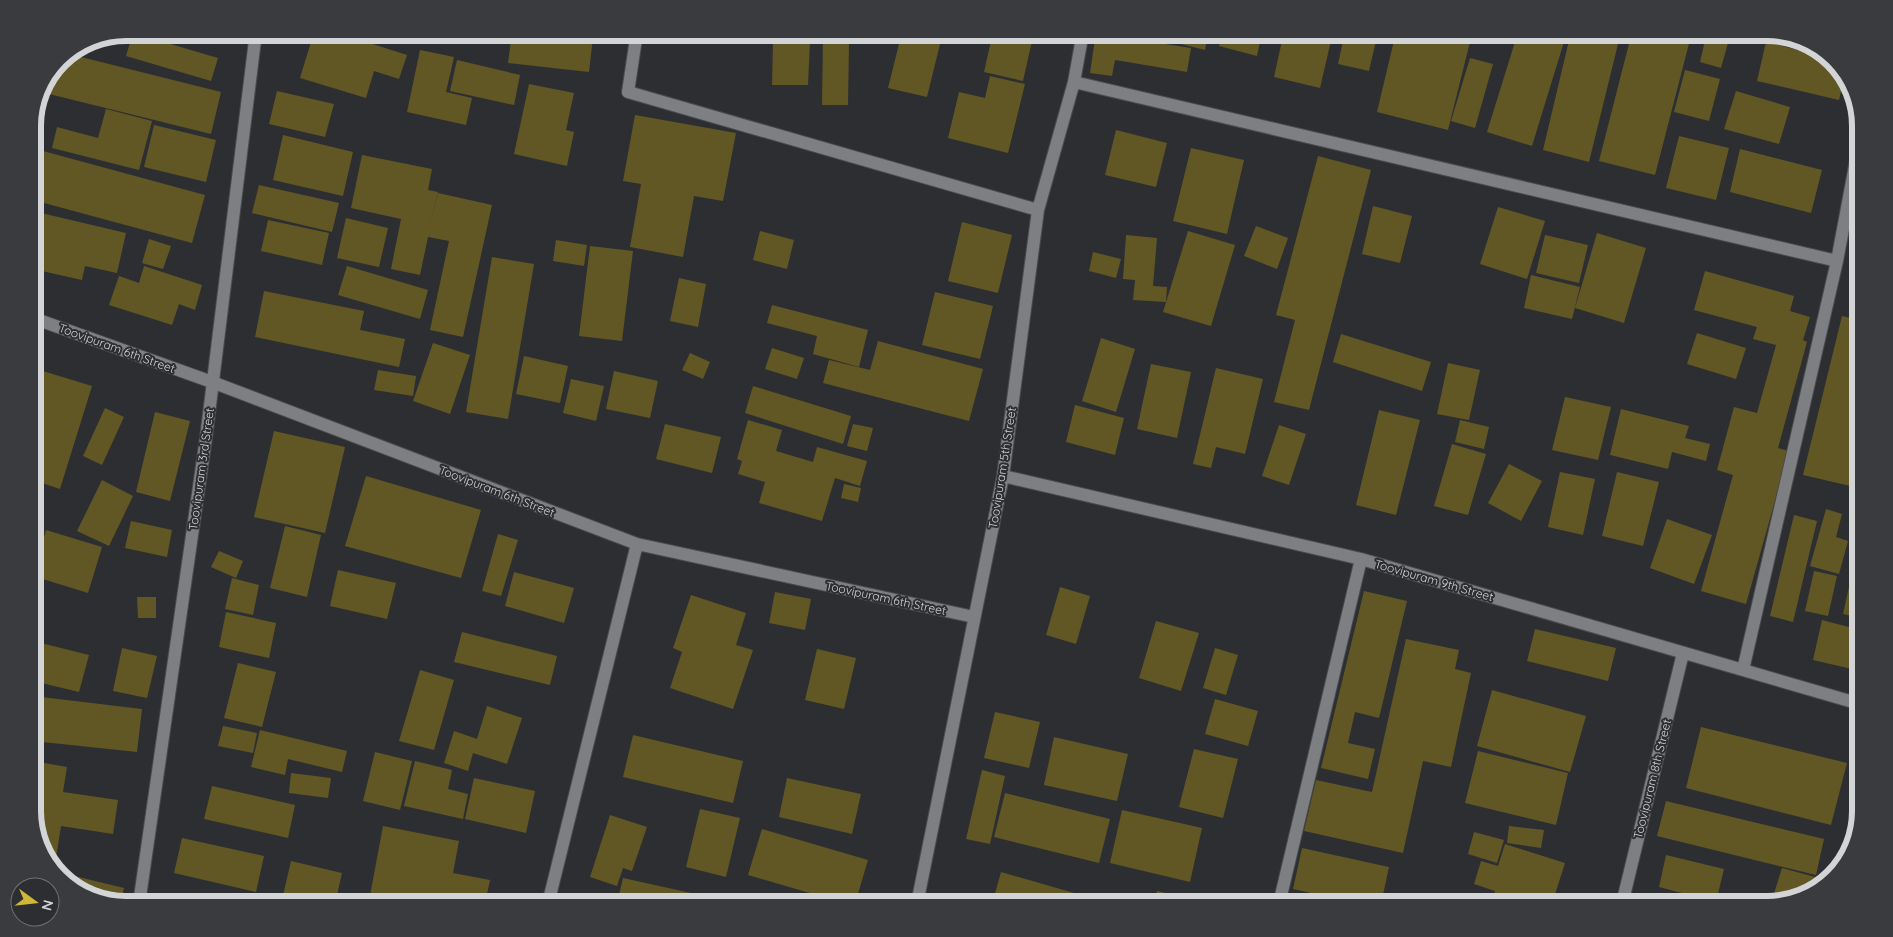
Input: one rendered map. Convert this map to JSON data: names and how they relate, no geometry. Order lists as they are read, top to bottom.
{
  "streets": {
    "street": [
      "Toovipuram 6th Street",
      "Toovipuram 5th Street",
      "Toovipuram 3rd Street",
      "Toovipuram 9th Street",
      "Toovipuram 8th Street"
    ]
  },
  "crossings": [
    ["Toovipuram 6th Street", "Toovipuram 5th Street"],
    ["Toovipuram 6th Street", "Toovipuram 3rd Street"],
    ["Toovipuram 5th Street", "Toovipuram 9th Street"],
    ["Toovipuram 9th Street", "Toovipuram 8th Street"]
  ],
  "north": "right"
}
